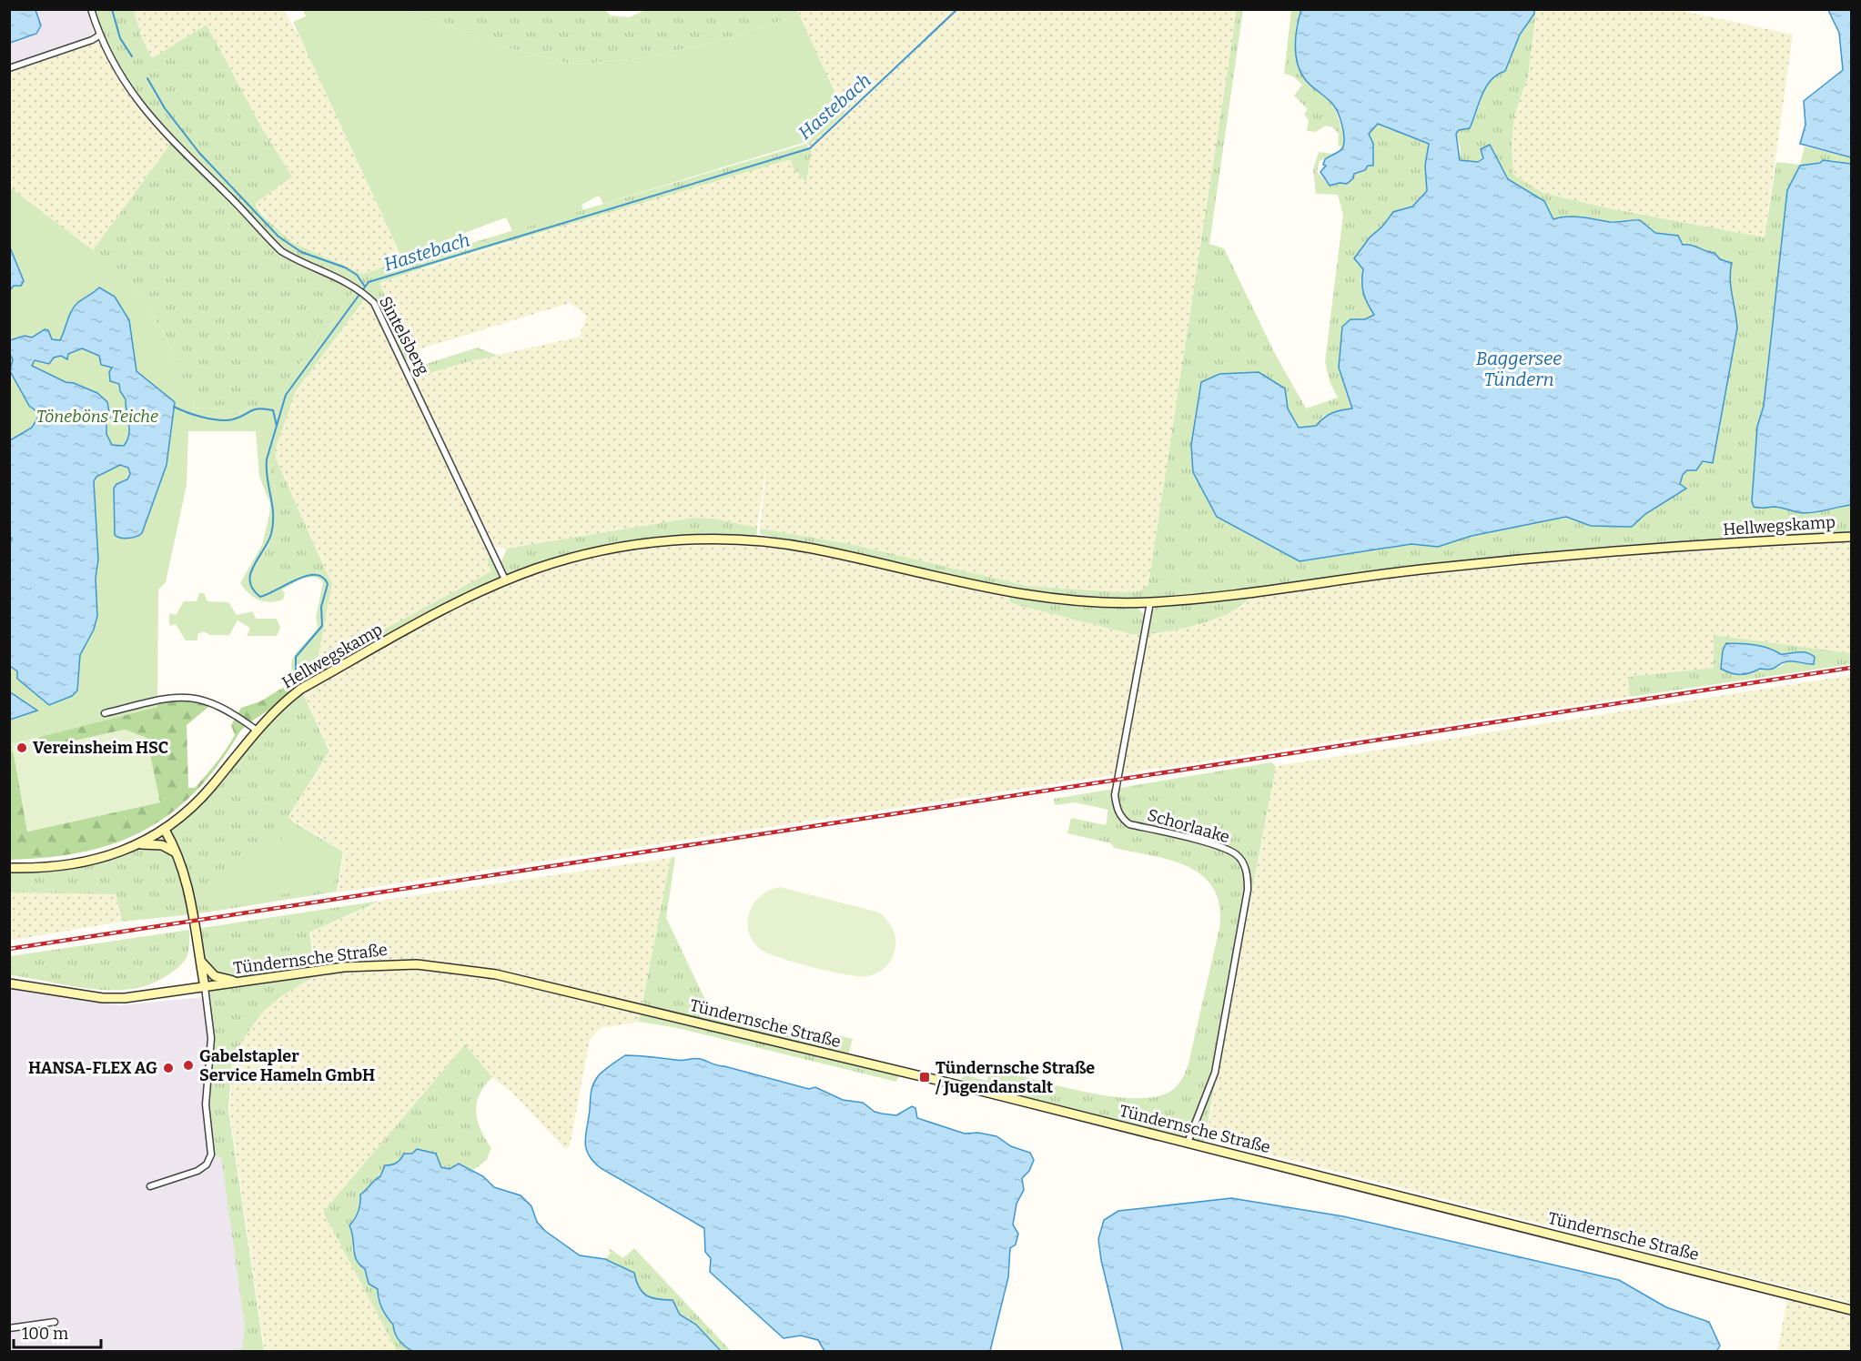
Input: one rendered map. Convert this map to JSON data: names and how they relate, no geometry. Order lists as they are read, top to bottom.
{
  "streets": {
    "main road": ["Hellwegskamp", "Tündernsche Straße"],
    "street": ["Sintelsberg", "Schorlaake"]
  },
  "crossings": [
    ["Sintelsberg", "Hellwegskamp"],
    ["Hellwegskamp", "Schorlaake"],
    ["Schorlaake", "Tündernsche Straße"]
  ],
  "water": ["Hastebach", "Baggersee Tündern"],
  "parks": ["Töneböns Teiche"],
  "places": {
    "other": ["Vereinsheim HSC", "Gabelstapler Service Hameln GmbH", "HANSA-FLEX AG"],
    "transit": ["Tündernsche Straße / Jugendanstalt"]
  },
  "scale_bar": "100 m"
}
